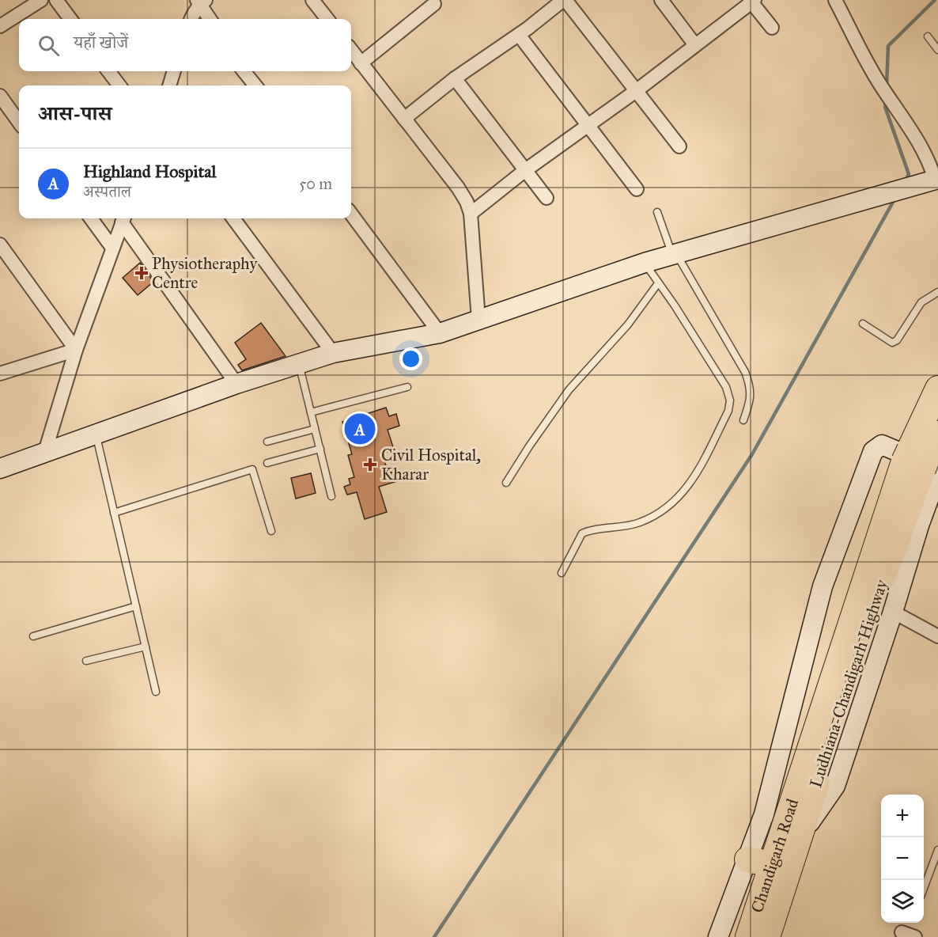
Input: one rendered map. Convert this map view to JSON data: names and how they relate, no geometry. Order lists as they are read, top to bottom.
{
  "streets": {
    "highway": ["Ludhiana-Chandigarh Highway", "Chandigarh Road"]
  },
  "crossings": [
    ["Ludhiana-Chandigarh Highway", "Chandigarh Road"]
  ],
  "places": {
    "health": ["Physiotheraphy Centre", "Civil Hospital, Kharar"]
  },
  "page": {
    "search": "यहाँ खोजें",
    "heading": "आस-पास",
    "list": [
      {
        "mark": "A",
        "name": "Highland Hospital",
        "note": "अस्पताल",
        "value": "50 m"
      }
    ],
    "pins": "A",
    "map_buttons": ["+", "−"]
  }
}
